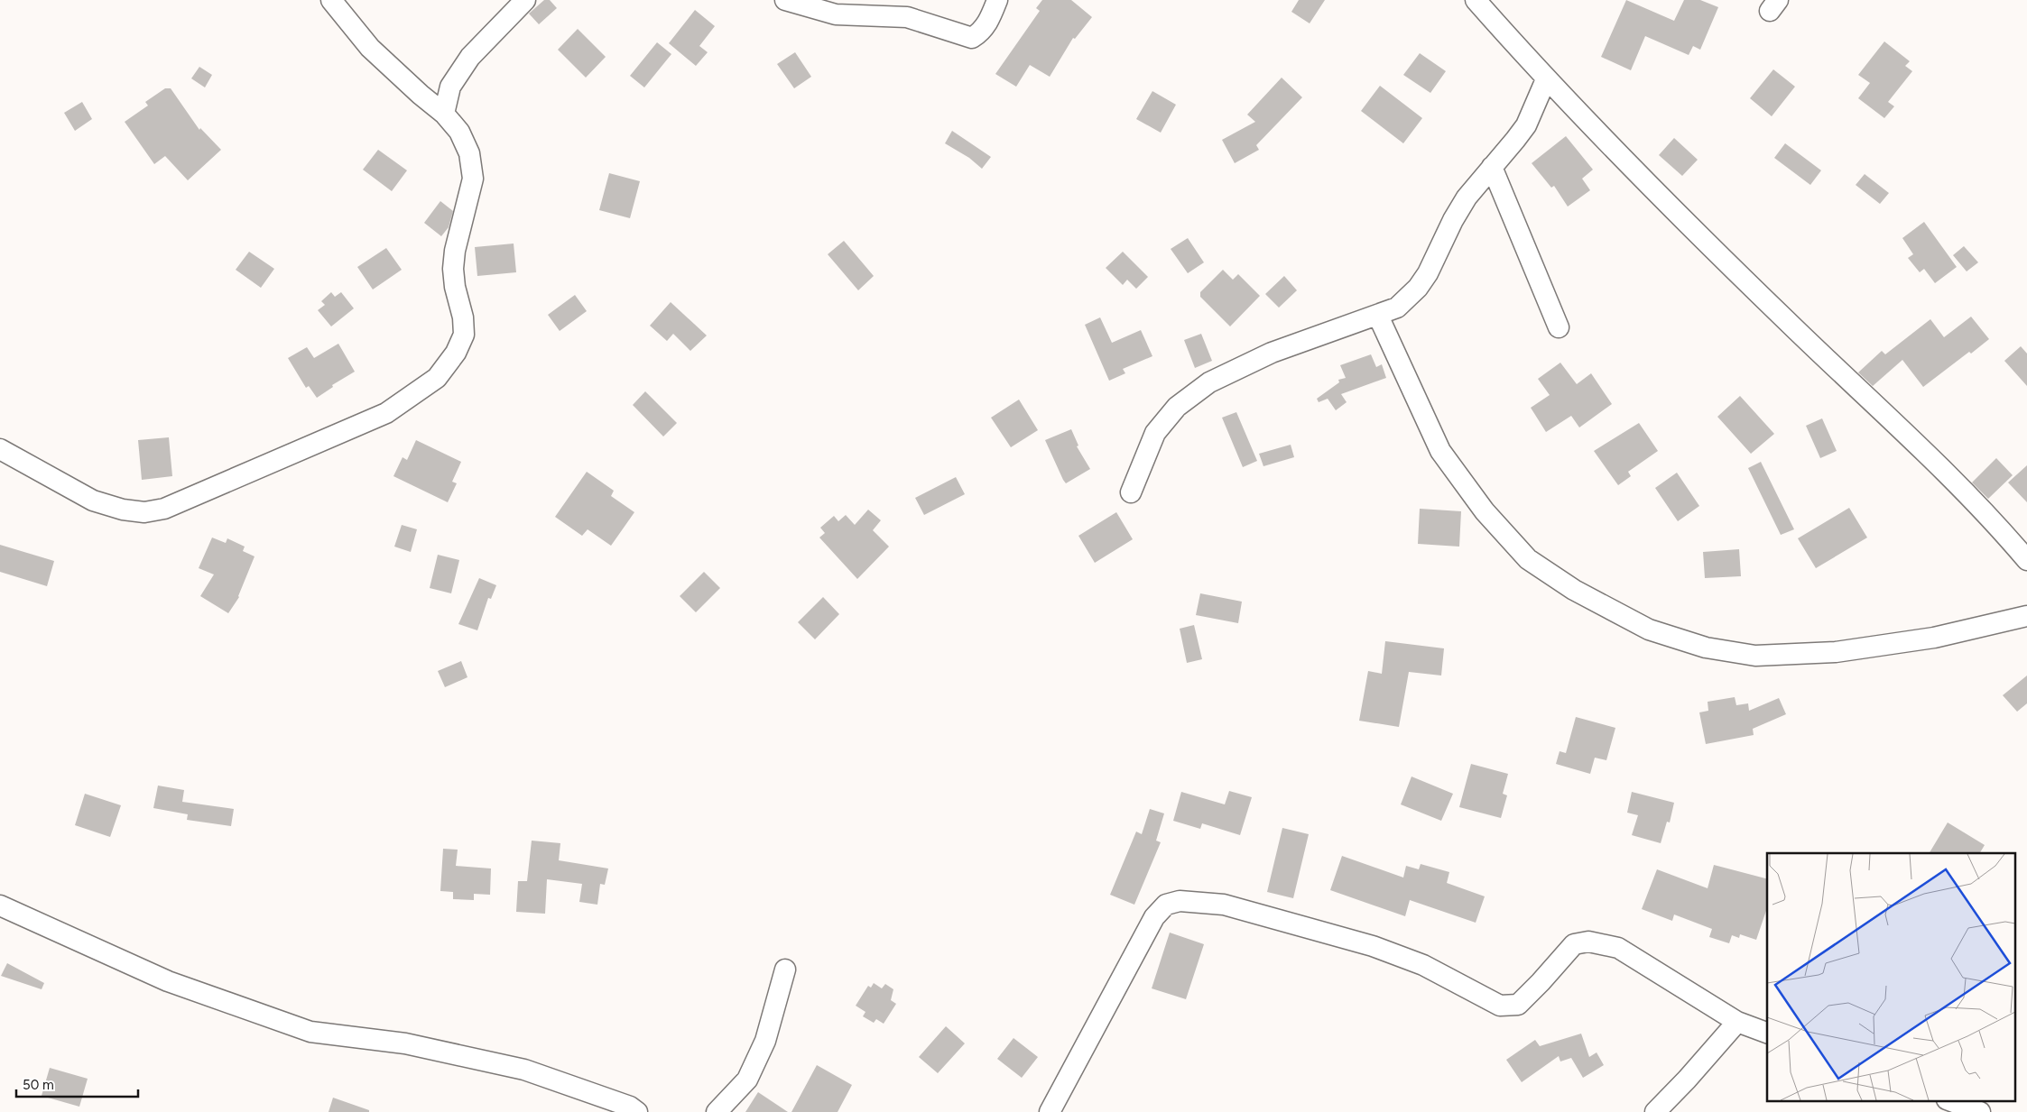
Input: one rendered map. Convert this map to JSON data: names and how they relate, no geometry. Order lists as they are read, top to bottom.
{
  "scale_bar": "50 m"
}
